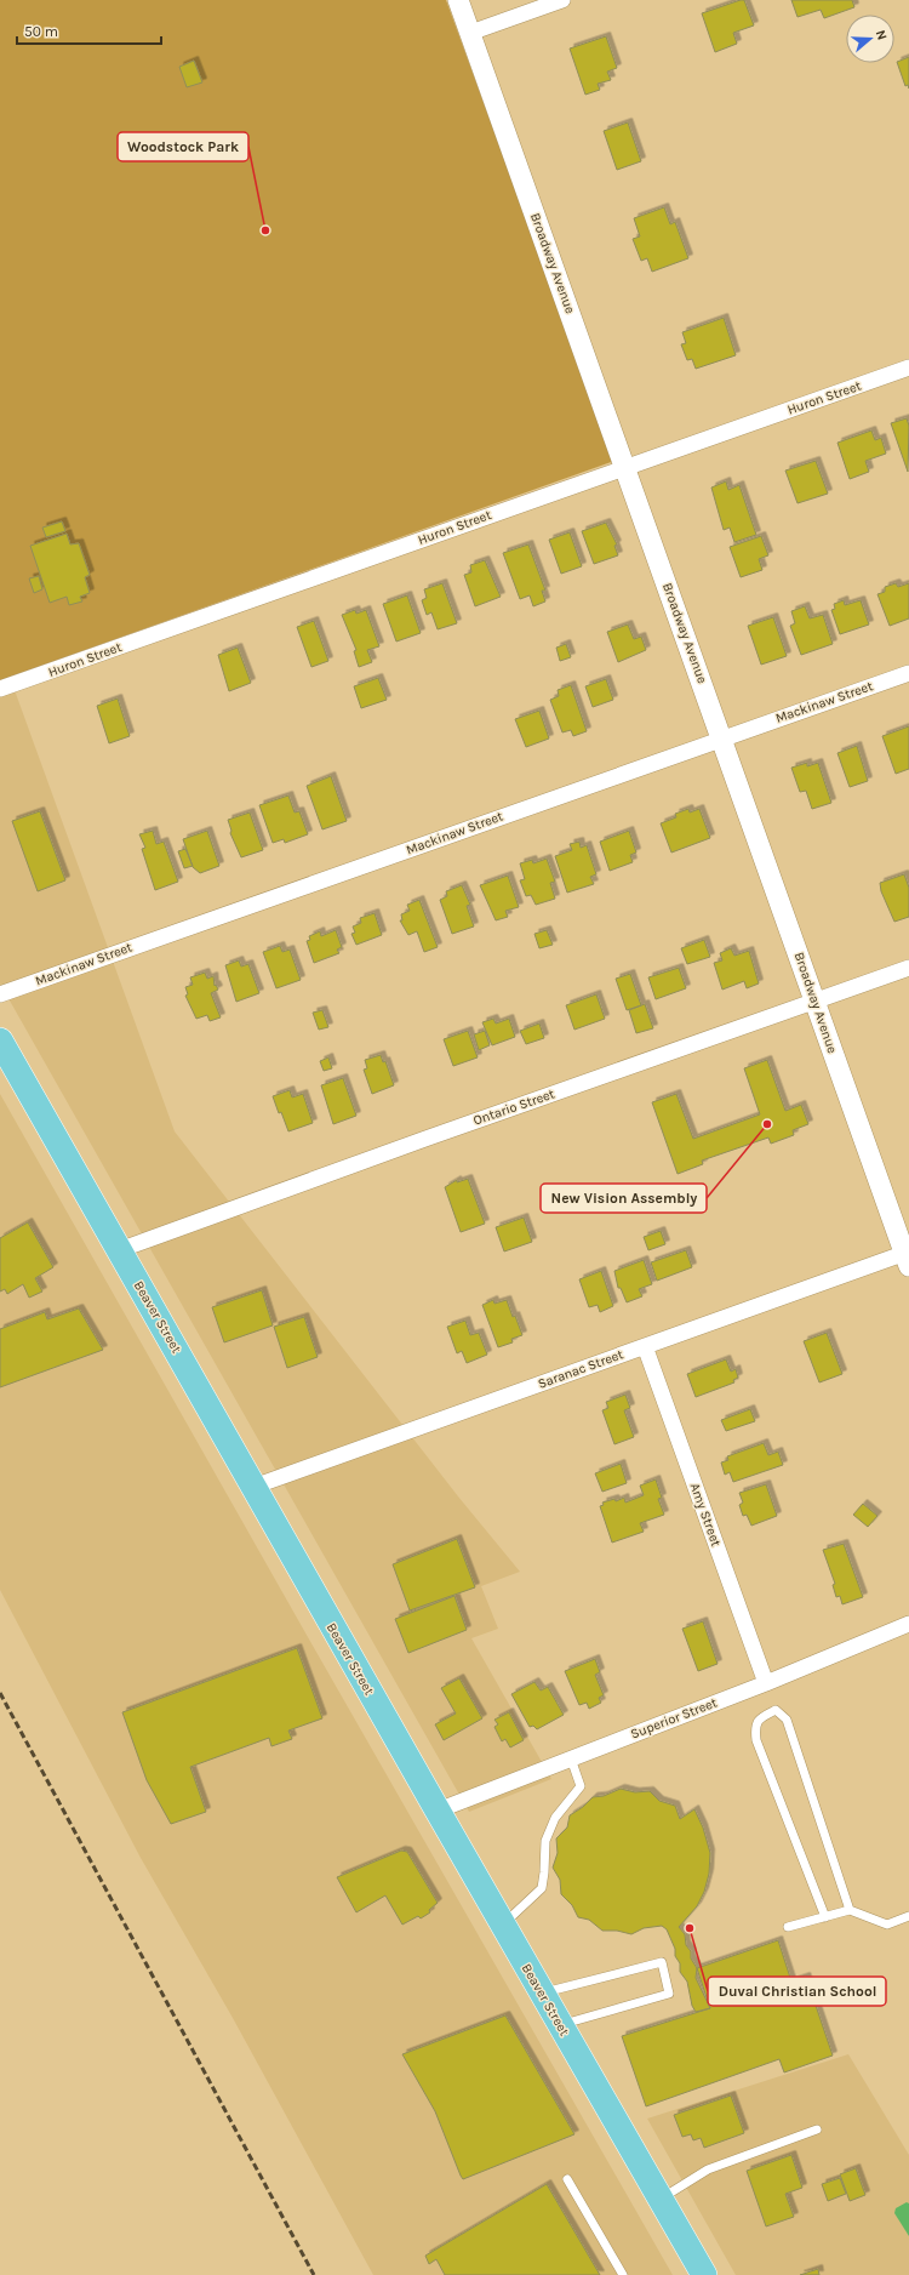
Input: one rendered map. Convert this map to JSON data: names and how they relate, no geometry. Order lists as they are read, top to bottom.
{
  "streets": {
    "main road": ["Beaver Street"],
    "street": [
      "Broadway Avenue",
      "Huron Street",
      "Mackinaw Street",
      "Ontario Street",
      "Saranac Street",
      "Amy Street",
      "Superior Street"
    ]
  },
  "crossings": [
    ["Broadway Avenue", "Huron Street"],
    ["Broadway Avenue", "Mackinaw Street"],
    ["Broadway Avenue", "Ontario Street"],
    ["Broadway Avenue", "Saranac Street"],
    ["Ontario Street", "Beaver Street"],
    ["Beaver Street", "Saranac Street"],
    ["Beaver Street", "Superior Street"],
    ["Saranac Street", "Amy Street"],
    ["Amy Street", "Superior Street"]
  ],
  "places": ["Woodstock Park", "New Vision Assembly", "Duval Christian School"],
  "scale_bar": "50 m",
  "north": "right"
}
